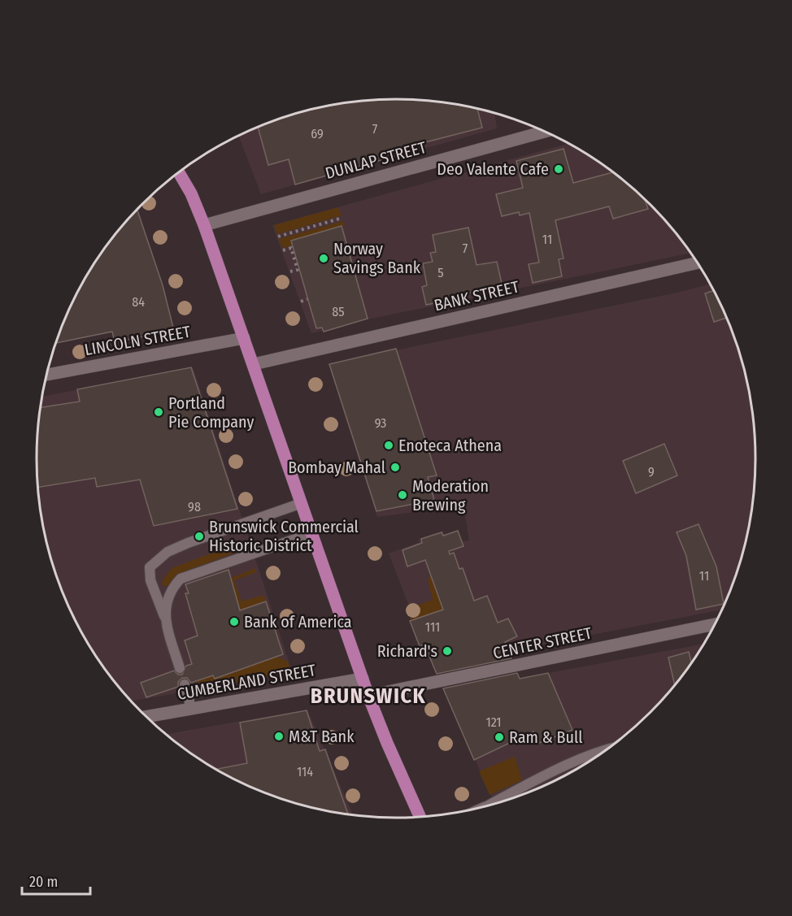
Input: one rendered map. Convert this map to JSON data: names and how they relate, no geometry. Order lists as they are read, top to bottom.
{
  "streets": {
    "street": [
      "DUNLAP STREET",
      "BANK STREET",
      "LINCOLN STREET",
      "CENTER STREET",
      "CUMBERLAND STREET"
    ]
  },
  "districts": ["BRUNSWICK"],
  "places": [
    "Deo Valente Cafe",
    "Norway Savings Bank",
    "Portland Pie Company",
    "Enoteca Athena",
    "Bombay Mahal",
    "Moderation Brewing",
    "Brunswick Commercial Historic District",
    "Bank of America",
    "Richard's",
    "M&T Bank",
    "Ram & Bull"
  ],
  "house_numbers": [
    "7",
    "69",
    "11",
    "7",
    "5",
    "84",
    "85",
    "93",
    "9",
    "98",
    "11",
    "111",
    "121",
    "114"
  ],
  "scale_bar": "20 m"
}
